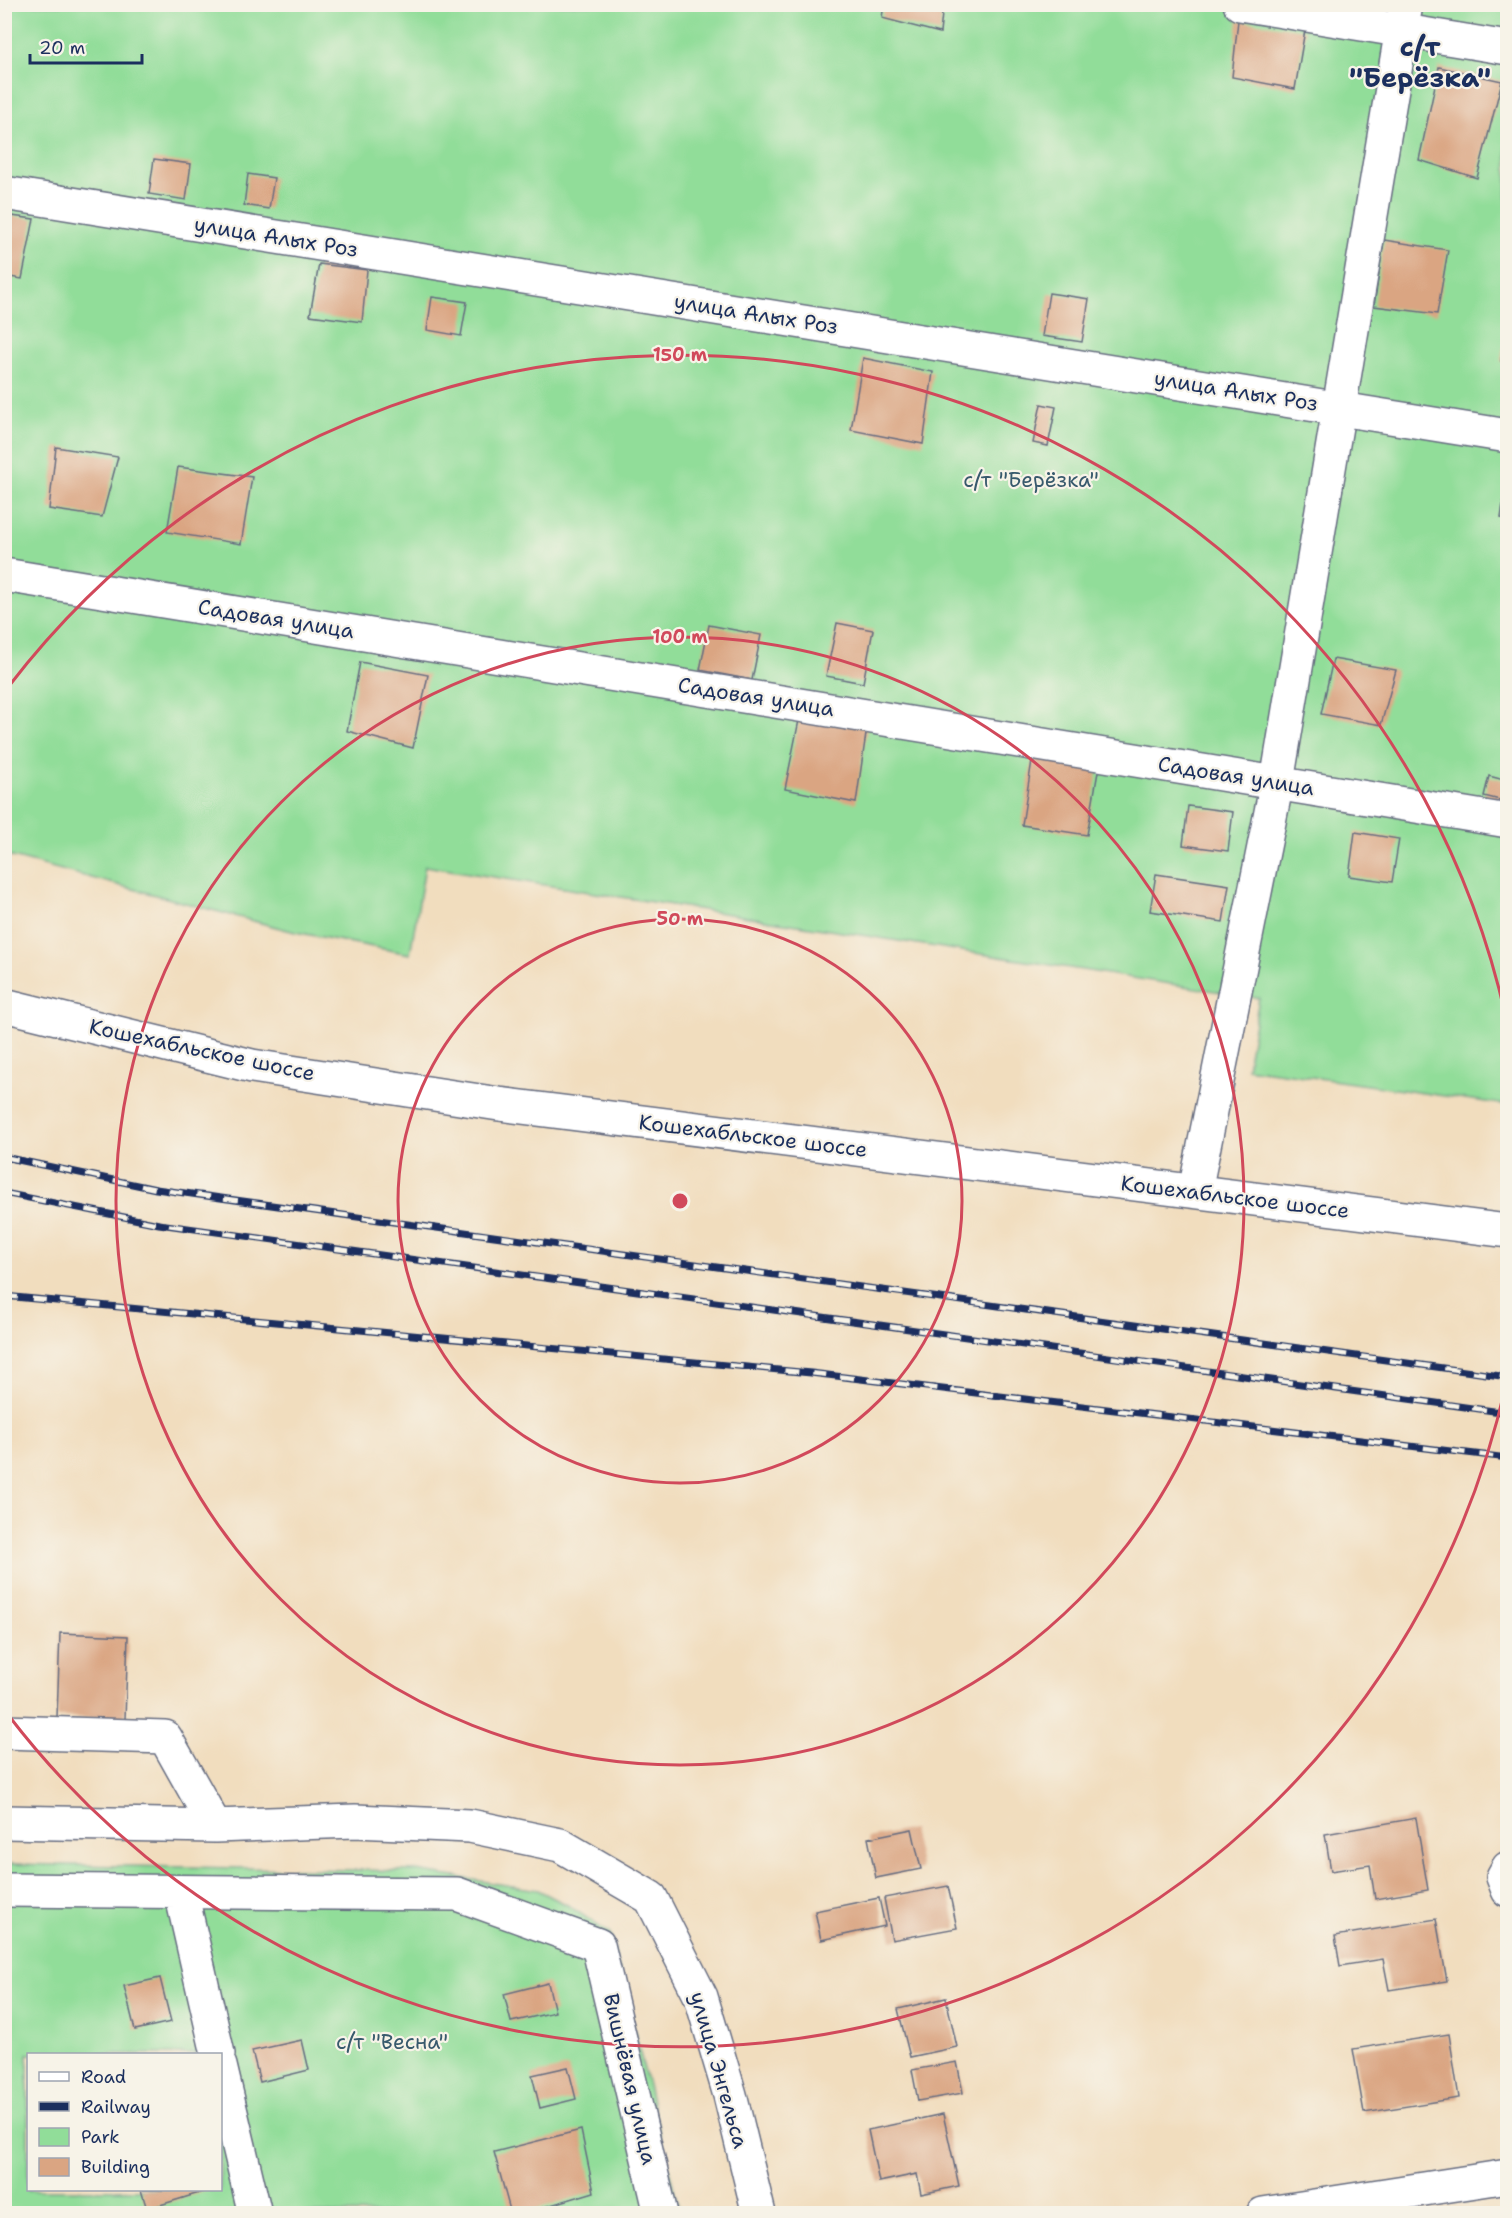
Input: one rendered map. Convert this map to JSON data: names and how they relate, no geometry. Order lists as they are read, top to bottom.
{
  "streets": {
    "street": [
      "улица Алых Роз",
      "Садовая улица",
      "Кошехабльское шоссе",
      "улица Энгельса",
      "Вишнёвая улица"
    ]
  },
  "districts": ["с/т \"Берёзка\""],
  "parks": ["с/т \"Берёзка\"", "с/т \"Весна\""],
  "legend": [
    "Road",
    "Railway",
    "Park",
    "Building"
  ],
  "scale_bar": "20 m",
  "rings": ["150 m", "100 m", "50 m"]
}
